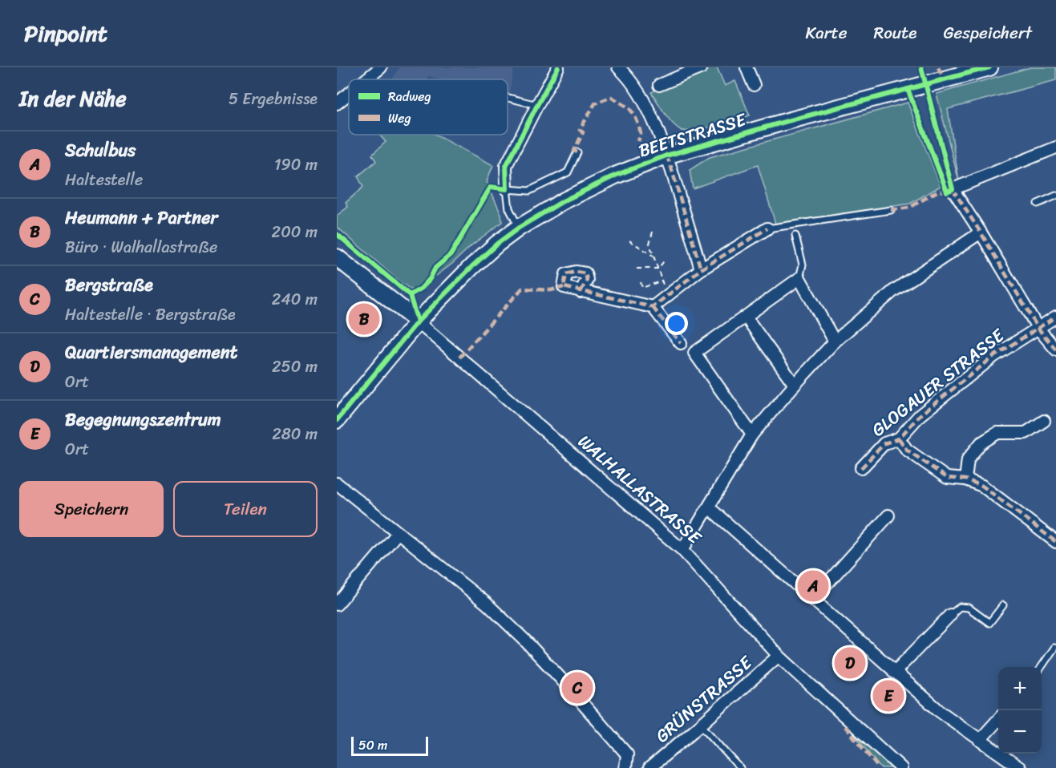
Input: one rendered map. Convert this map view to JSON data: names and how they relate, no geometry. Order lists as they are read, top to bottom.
{
  "streets": {
    "main road": ["BEETSTRASSE", "WALHALLASTRASSE"],
    "street": ["GLOGAUER STRASSE", "GRÜNSTRASSE"]
  },
  "crossings": [
    ["BEETSTRASSE", "WALHALLASTRASSE"],
    ["WALHALLASTRASSE", "GRÜNSTRASSE"]
  ],
  "legend": ["Radweg", "Weg"],
  "scale_bar": "50 m",
  "page": {
    "header": "Pinpoint",
    "nav": ["Karte", "Route", "Gespeichert"],
    "heading": ["In der Nähe", "5 Ergebnisse"],
    "list": [
      {
        "mark": "A",
        "name": "Schulbus",
        "note": "Haltestelle",
        "value": "190 m"
      },
      {
        "mark": "B",
        "name": "Heumann + Partner",
        "note": "Büro · Walhallastraße",
        "value": "200 m"
      },
      {
        "mark": "C",
        "name": "Bergstraße",
        "note": "Haltestelle · Bergstraße",
        "value": "240 m"
      },
      {
        "mark": "D",
        "name": "Quartiersmanagement",
        "note": "Ort",
        "value": "250 m"
      },
      {
        "mark": "E",
        "name": "Begegnungszentrum",
        "note": "Ort",
        "value": "280 m"
      }
    ],
    "pins": [
      "B",
      "A",
      "D",
      "C",
      "E"
    ],
    "buttons": ["Speichern", "Teilen"],
    "map_buttons": ["+", "−"],
    "scale": "50 m"
  }
}
